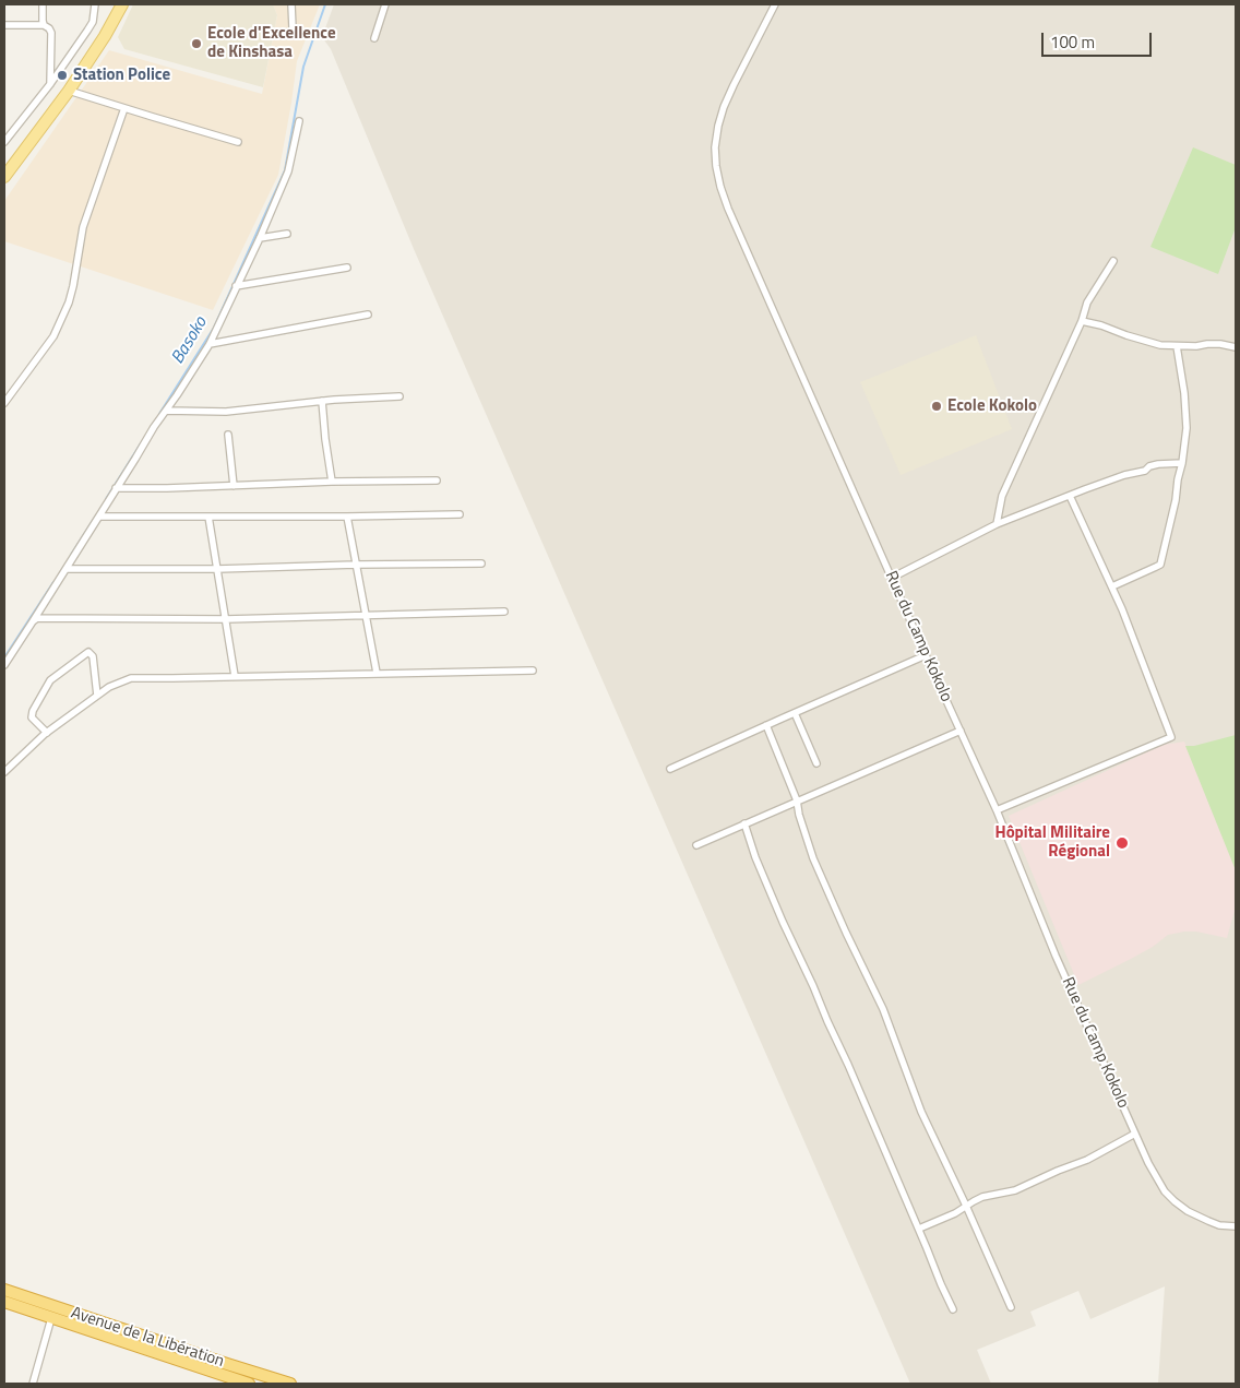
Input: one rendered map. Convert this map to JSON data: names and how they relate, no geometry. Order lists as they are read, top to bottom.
{
  "streets": {
    "highway": ["Avenue de la Libération"],
    "street": ["Rue du Camp Kokolo"]
  },
  "water": ["Basoko"],
  "places": [
    "Ecole d'Excellence de Kinshasa",
    "Station Police",
    "Ecole Kokolo",
    "Hôpital Militaire Régional"
  ],
  "scale_bar": "100 m"
}
